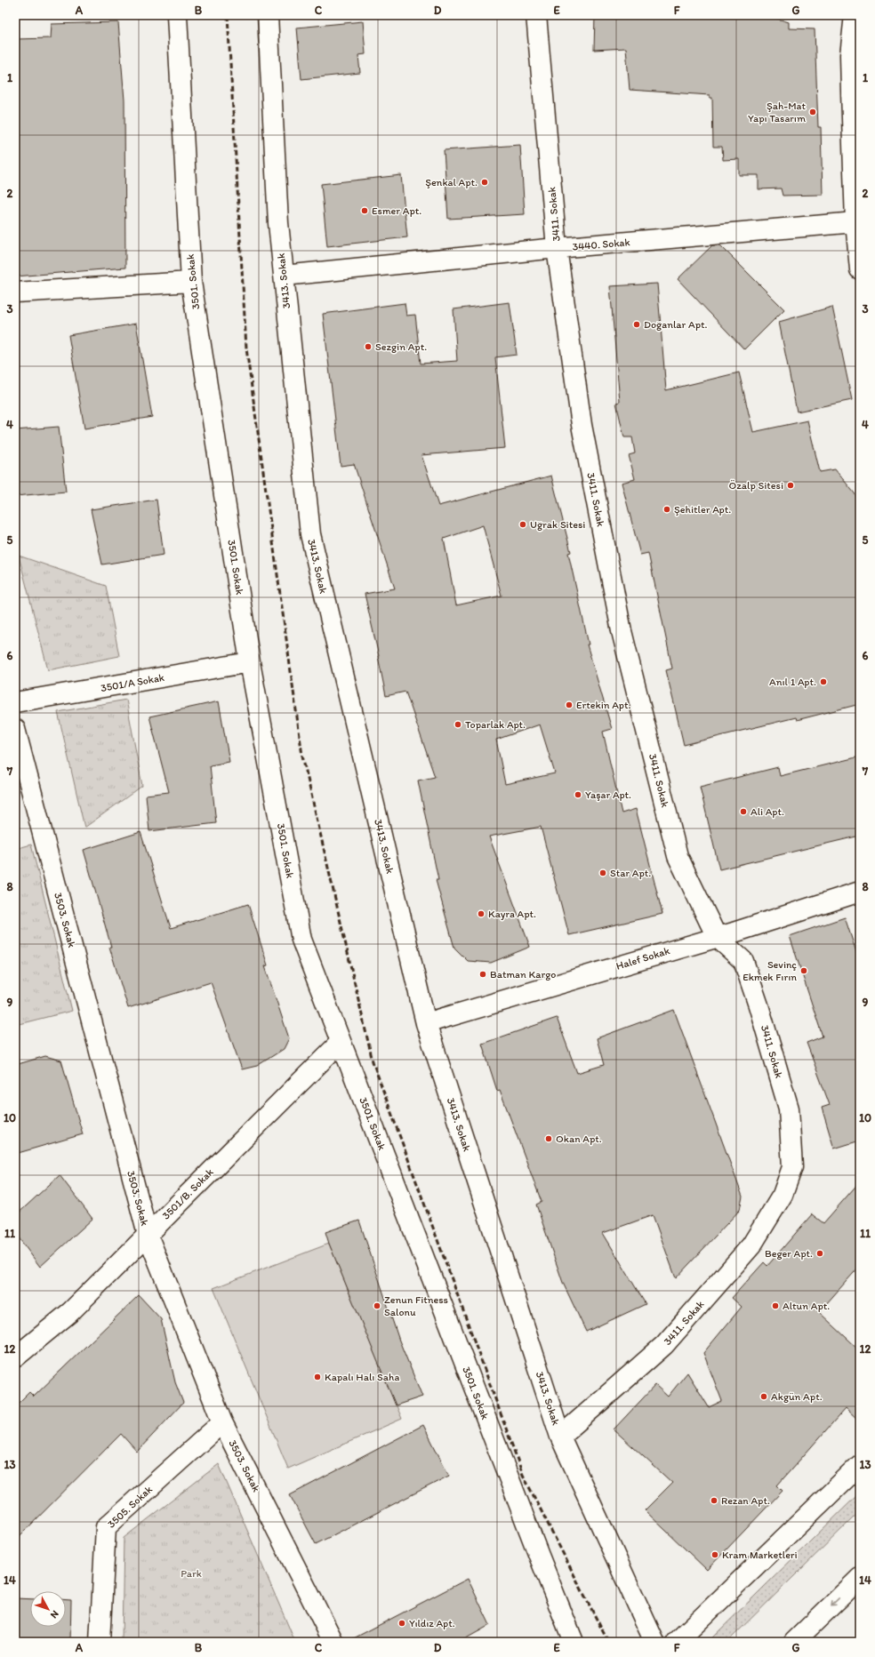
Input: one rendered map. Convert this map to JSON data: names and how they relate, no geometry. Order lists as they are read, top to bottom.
{
  "streets": {
    "street": [
      "3411. Sokak",
      "3440. Sokak",
      "3413. Sokak",
      "3501. Sokak",
      "3501/A Sokak",
      "3503. Sokak",
      "Halef Sokak",
      "3501/B. Sokak",
      "3505. Sokak"
    ]
  },
  "crossings": [
    ["3411. Sokak", "3440. Sokak"],
    ["3411. Sokak", "3413. Sokak"],
    ["3411. Sokak", "Halef Sokak"],
    ["3440. Sokak", "3413. Sokak"],
    ["3413. Sokak", "Halef Sokak"],
    ["3501. Sokak", "3501/A Sokak"],
    ["3501. Sokak", "3501/B. Sokak"],
    ["3503. Sokak", "3501/B. Sokak"],
    ["3503. Sokak", "3505. Sokak"]
  ],
  "parks": ["Park"],
  "places": [
    "Şah-Mat Yapı Tasarım",
    "Şenkal Apt.",
    "Esmer Apt.",
    "Doğanlar Apt.",
    "Sezgin Apt.",
    "Özalp Sitesi",
    "Şehitler Apt.",
    "Uğrak Sitesi",
    "Anıl 1 Apt.",
    "Ertekin Apt.",
    "Toparlak Apt.",
    "Yaşar Apt.",
    "Ali Apt.",
    "Star Apt.",
    "Kayra Apt.",
    "Sevinç Ekmek Fırın",
    "Batman Kargo",
    "Okan Apt.",
    "Beger Apt.",
    "Zenun Fitness Salonu",
    "Altun Apt.",
    "Kapalı Halı Saha",
    "Akgün Apt.",
    "Rezan Apt.",
    "Kram Marketleri",
    "Yıldız Apt."
  ],
  "north": "bottom right",
  "grid": {
    "columns": [
      "A",
      "B",
      "C",
      "D",
      "E",
      "F",
      "G"
    ],
    "rows": [
      "1",
      "2",
      "3",
      "4",
      "5",
      "6",
      "7",
      "8",
      "9",
      "10",
      "11",
      "12",
      "13",
      "14"
    ]
  }
}
